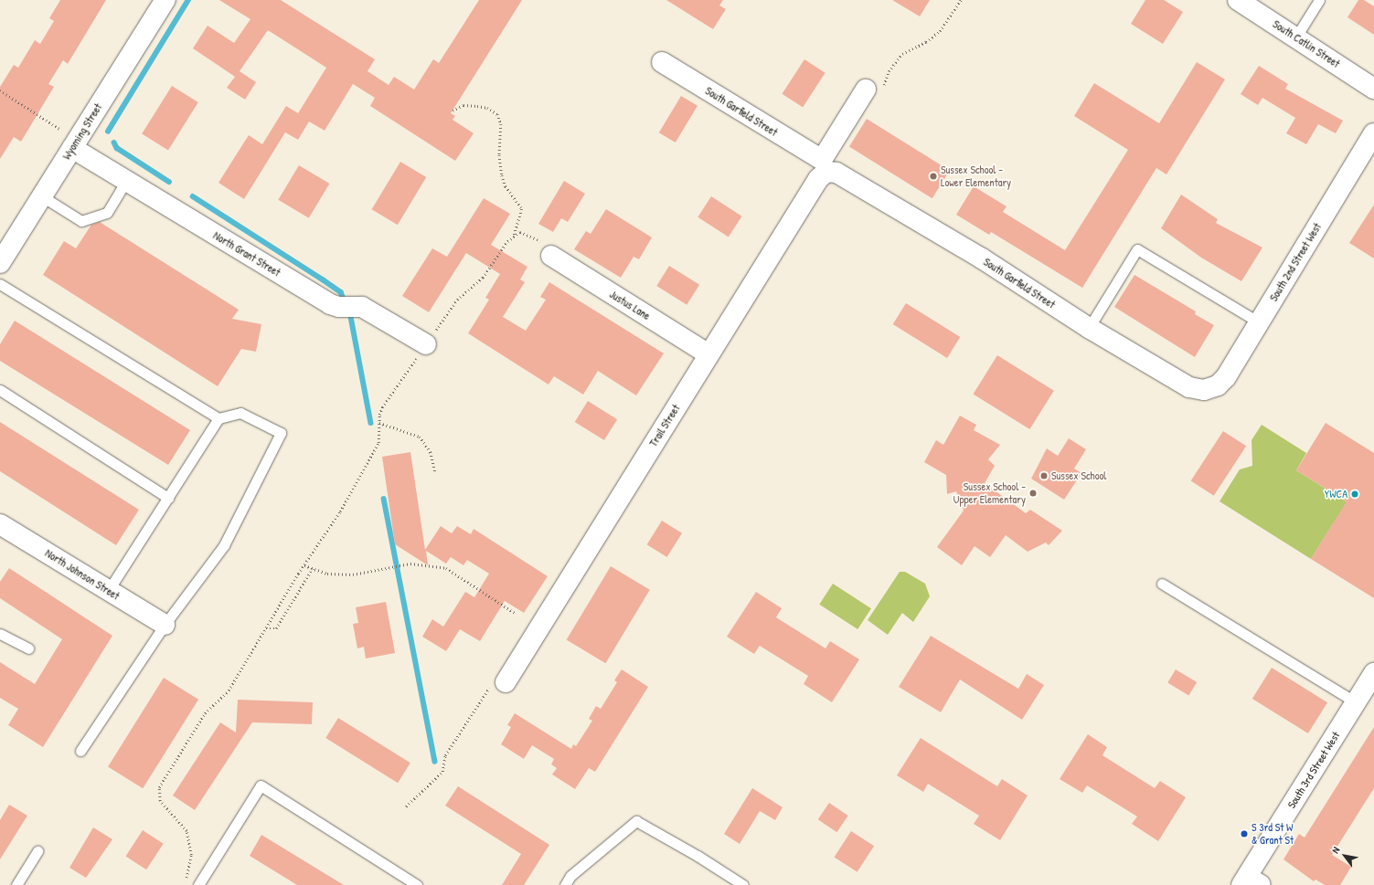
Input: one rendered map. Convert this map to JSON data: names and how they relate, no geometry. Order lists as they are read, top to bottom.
{
  "streets": {
    "street": [
      "South Catlin Street",
      "South Garfield Street",
      "Wyoming Street",
      "North Grant Street",
      "South 2nd Street West",
      "Justus Lane",
      "Trail Street",
      "North Johnson Street",
      "South 3rd Street West"
    ]
  },
  "crossings": [
    ["South Garfield Street", "South 2nd Street West"],
    ["South Garfield Street", "Trail Street"],
    ["Wyoming Street", "North Grant Street"],
    ["Justus Lane", "Trail Street"]
  ],
  "places": [
    "Sussex School - Lower Elementary",
    "Sussex School",
    "Sussex School - Upper Elementary",
    "YWCA",
    "S 3rd St W & Grant St"
  ],
  "north": "top left"
}
